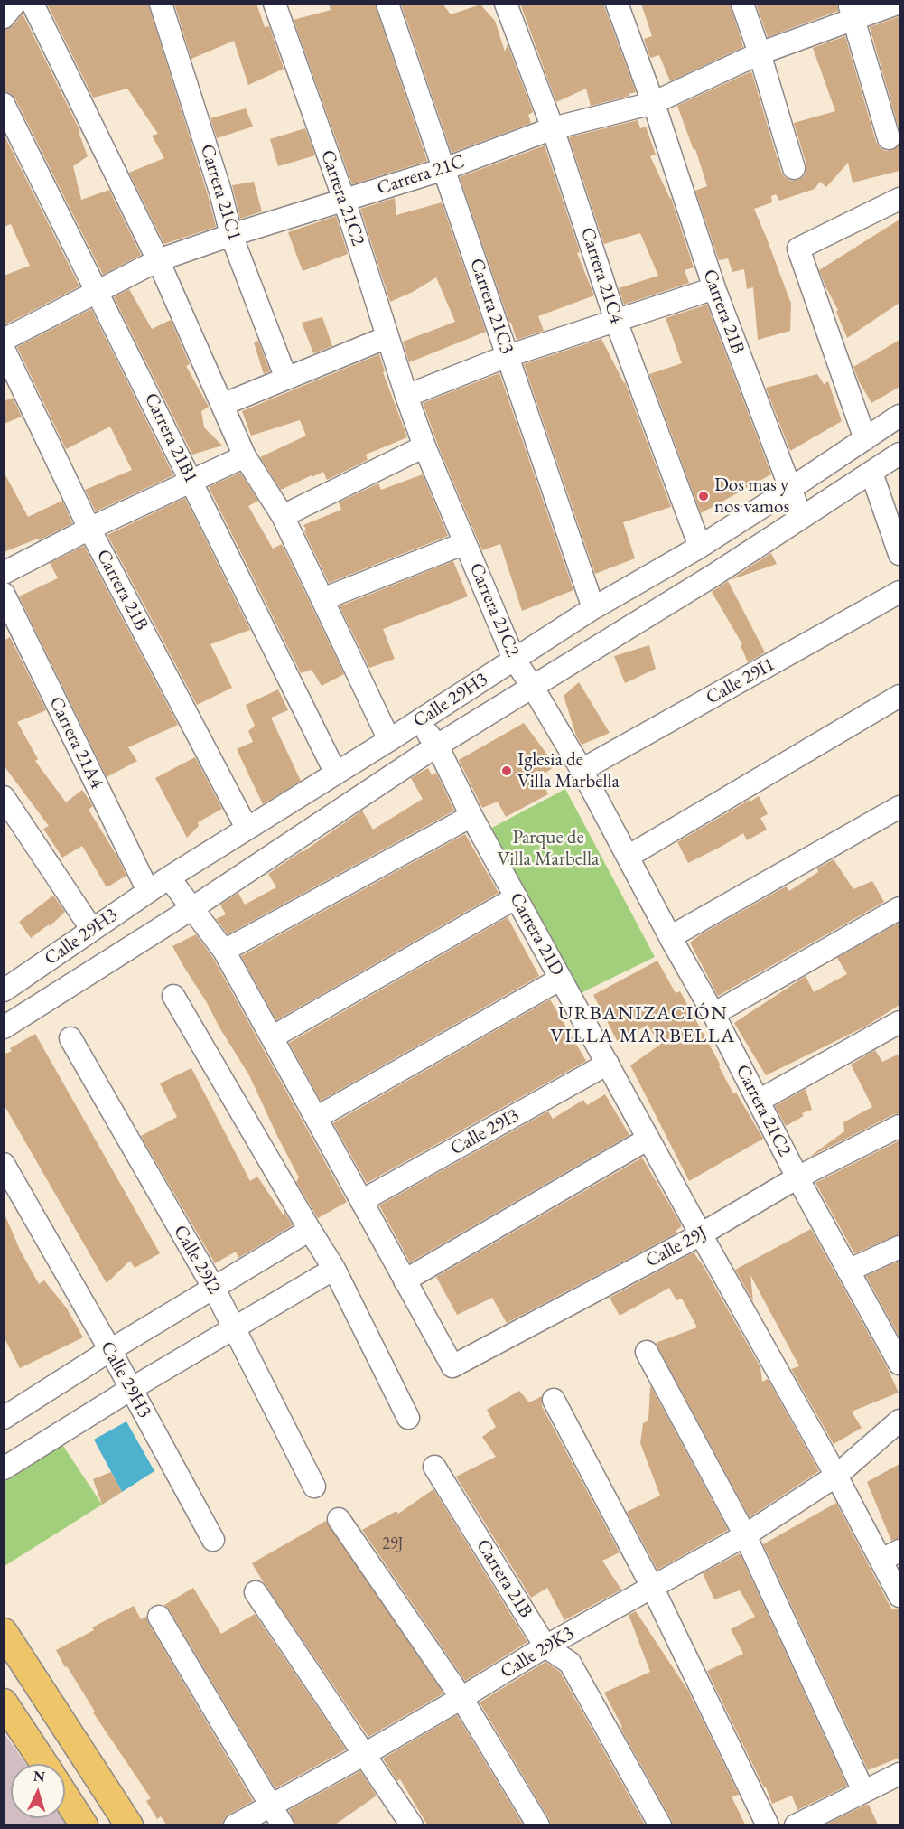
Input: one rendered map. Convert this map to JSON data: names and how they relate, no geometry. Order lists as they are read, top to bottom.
{
  "streets": {
    "street": [
      "Carrera 21C",
      "Carrera 21C1",
      "Carrera 21C2",
      "Carrera 21C4",
      "Carrera 21C3",
      "Carrera 21B",
      "Carrera 21B1",
      "Calle 29I1",
      "Calle 29H3",
      "Carrera 21A4",
      "Carrera 21D",
      "Calle 29I3",
      "Calle 29J",
      "Calle 29I2",
      "Calle 29K3"
    ]
  },
  "crossings": [
    ["Carrera 21C", "Carrera 21C1"],
    ["Carrera 21C", "Carrera 21C2"],
    ["Carrera 21C", "Carrera 21C4"],
    ["Carrera 21C", "Carrera 21C3"],
    ["Carrera 21C", "Carrera 21B"],
    ["Carrera 21C", "Carrera 21B1"],
    ["Carrera 21C2", "Calle 29I1"],
    ["Carrera 21C2", "Calle 29H3"],
    ["Carrera 21C2", "Calle 29J"],
    ["Carrera 21C4", "Calle 29H3"],
    ["Carrera 21C3", "Calle 29H3"],
    ["Carrera 21B", "Calle 29H3"],
    ["Carrera 21B", "Calle 29K3"],
    ["Carrera 21B1", "Calle 29H3"],
    ["Calle 29H3", "Carrera 21A4"],
    ["Calle 29H3", "Carrera 21D"],
    ["Carrera 21D", "Calle 29I3"],
    ["Carrera 21D", "Calle 29J"]
  ],
  "districts": ["URBANIZACIÓN VILLA MARBELLA"],
  "parks": ["Parque de Villa Marbella"],
  "places": ["Dos mas y nos vamos", "Iglesia de Villa Marbella"],
  "house_numbers": ["29J"],
  "north": "top"
}
